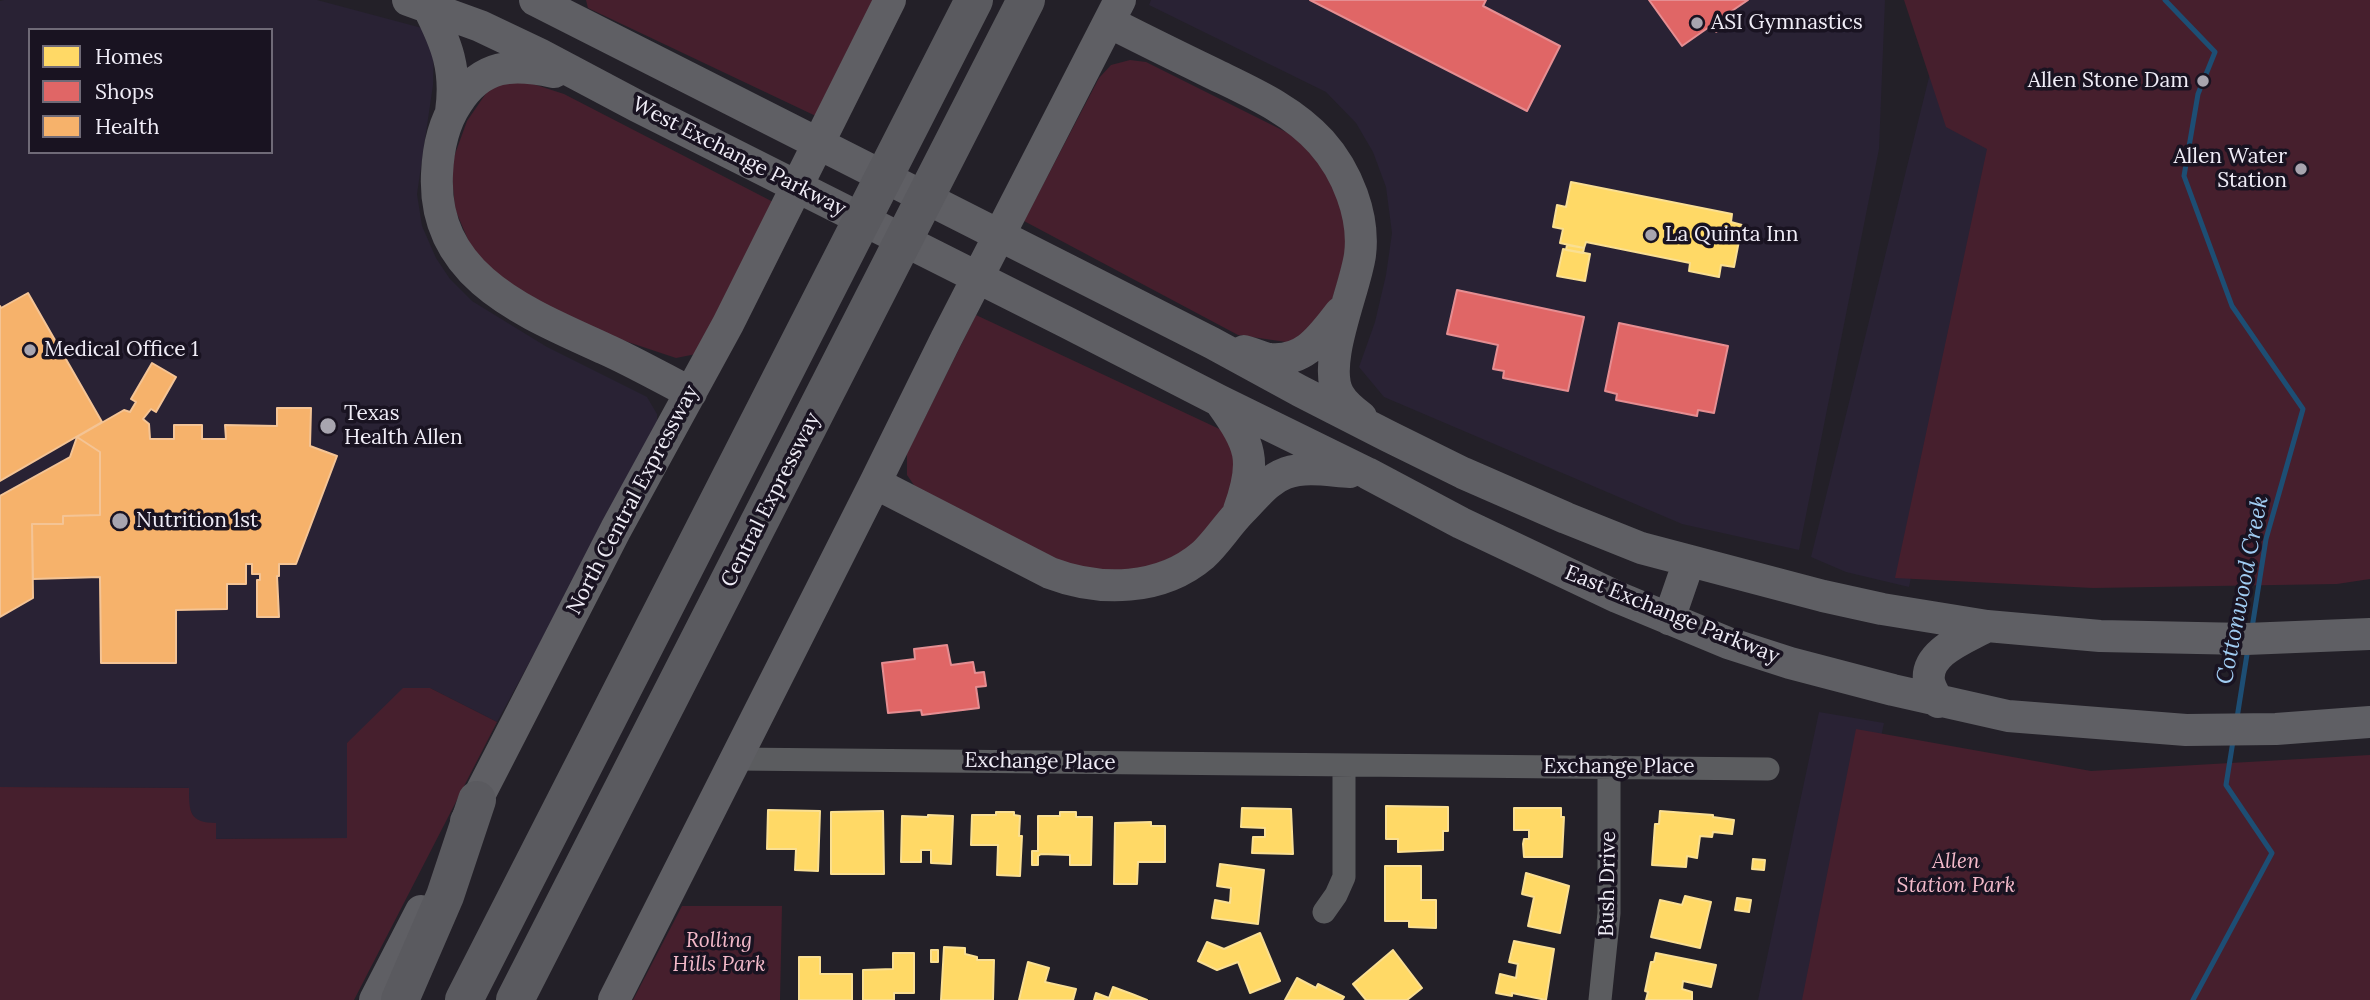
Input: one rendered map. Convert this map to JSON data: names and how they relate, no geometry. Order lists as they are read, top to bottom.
{
  "streets": {
    "highway": ["Central Expressway"],
    "main road": ["West Exchange Parkway", "North Central Expressway", "East Exchange Parkway"],
    "street": ["Exchange Place", "Bush Drive"]
  },
  "crossings": [
    ["West Exchange Parkway", "East Exchange Parkway"],
    ["Exchange Place", "Bush Drive"]
  ],
  "water": ["Cottonwood Creek"],
  "parks": ["Allen Station Park", "Rolling Hills Park"],
  "places": [
    "ASI Gymnastics",
    "Allen Stone Dam",
    "Allen Water Station",
    "La Quinta Inn",
    "Medical Office 1",
    "Texas Health Allen",
    "Nutrition 1st"
  ],
  "legend": ["Homes", "Shops", "Health"]
}
